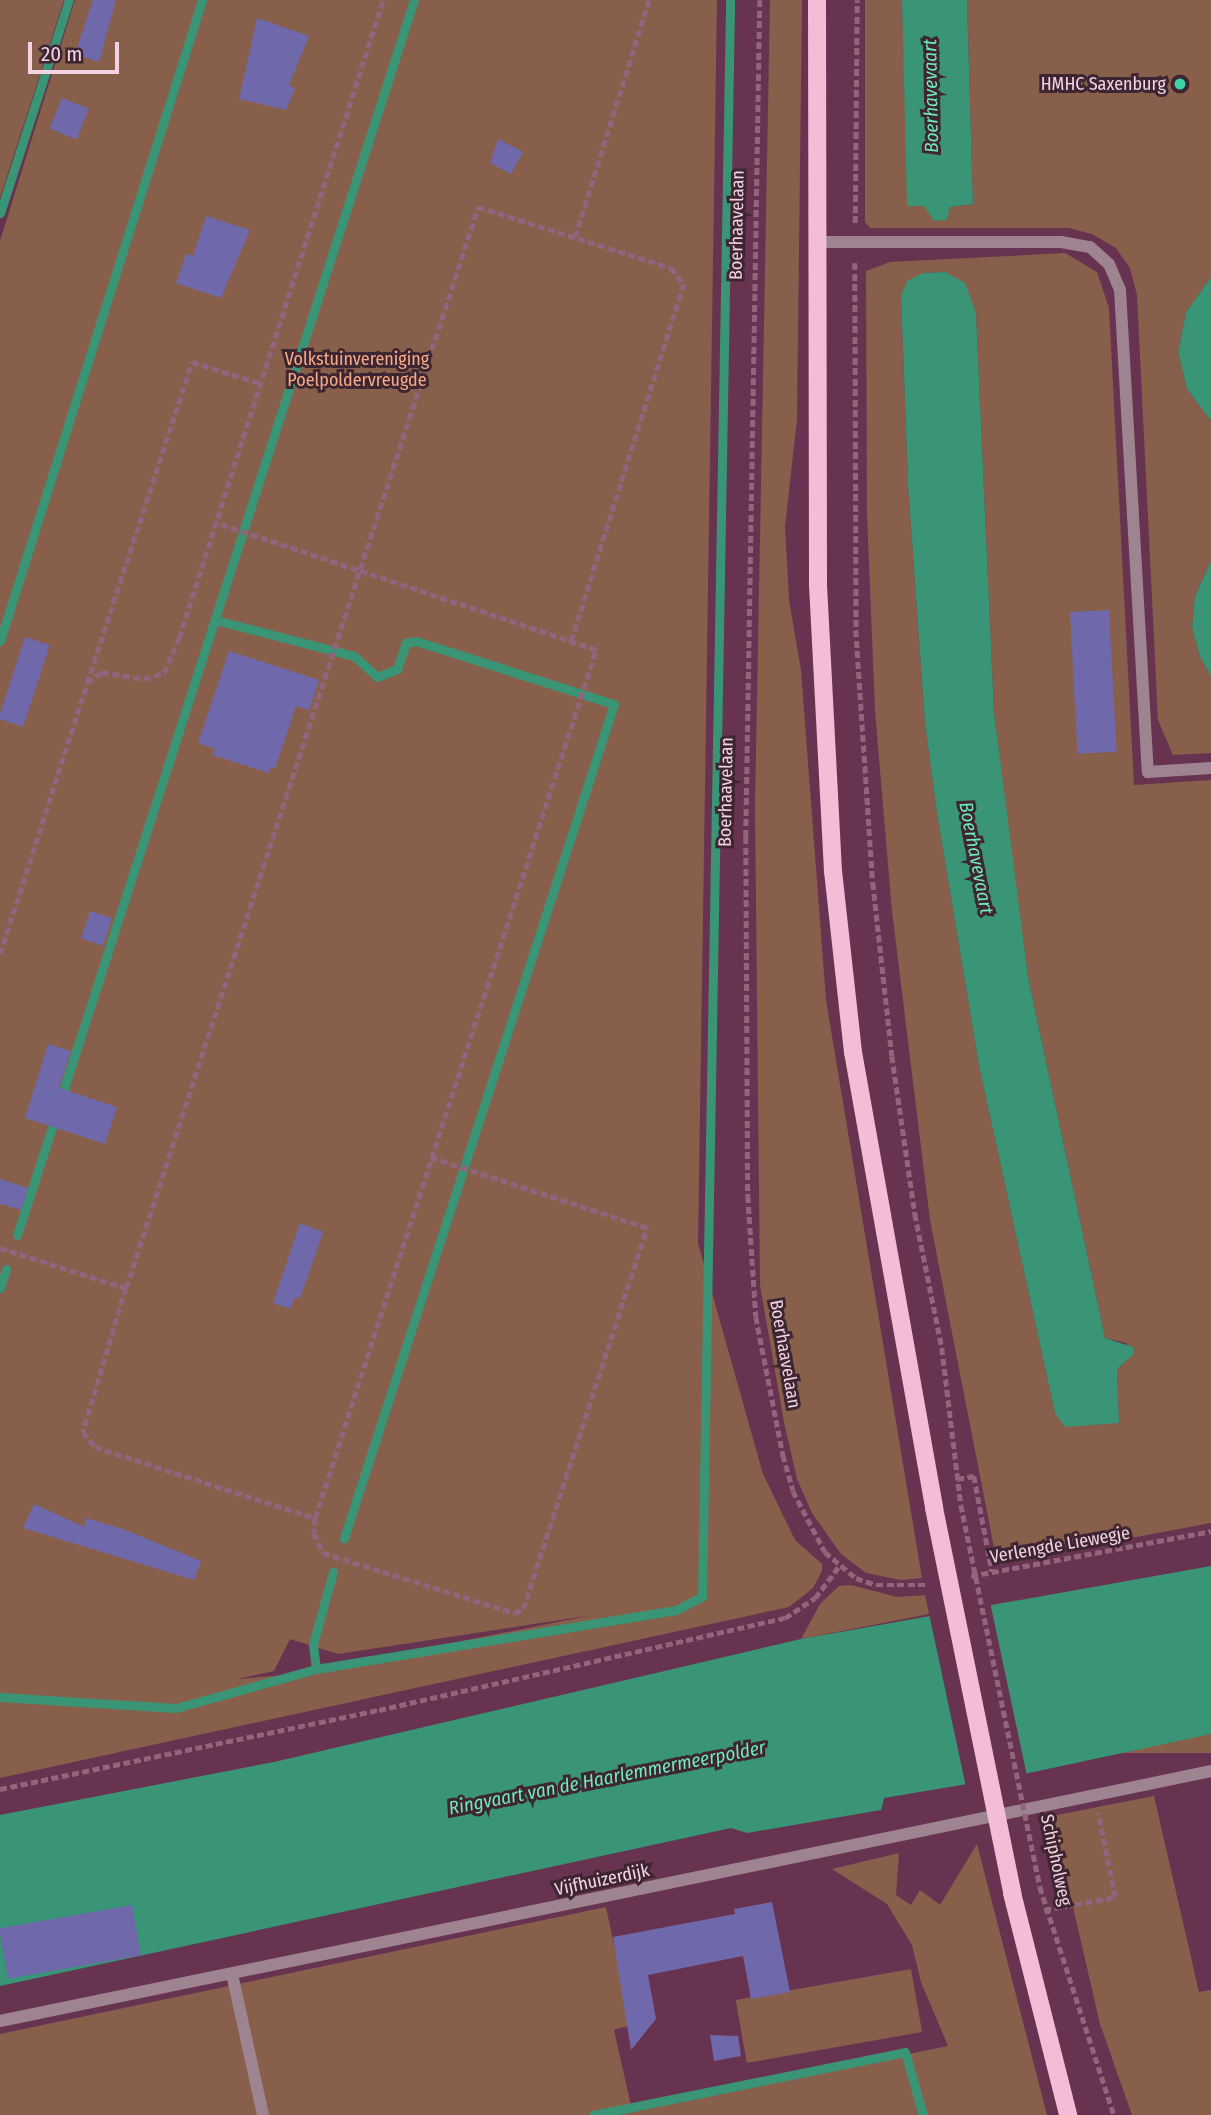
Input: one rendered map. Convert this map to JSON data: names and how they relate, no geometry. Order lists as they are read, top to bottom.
{
  "streets": {
    "street": ["Vijfhuizerdijk"],
    "path": ["Boerhaavelaan", "Verlengde Liewegje", "Schipholweg"]
  },
  "water": ["Boerhavevaart", "Ringvaart van de Haarlemmermeerpolder"],
  "parks": ["Volkstuinvereniging Poelpoldervreugde"],
  "places": ["HMHC Saxenburg"],
  "scale_bar": "20 m"
}
